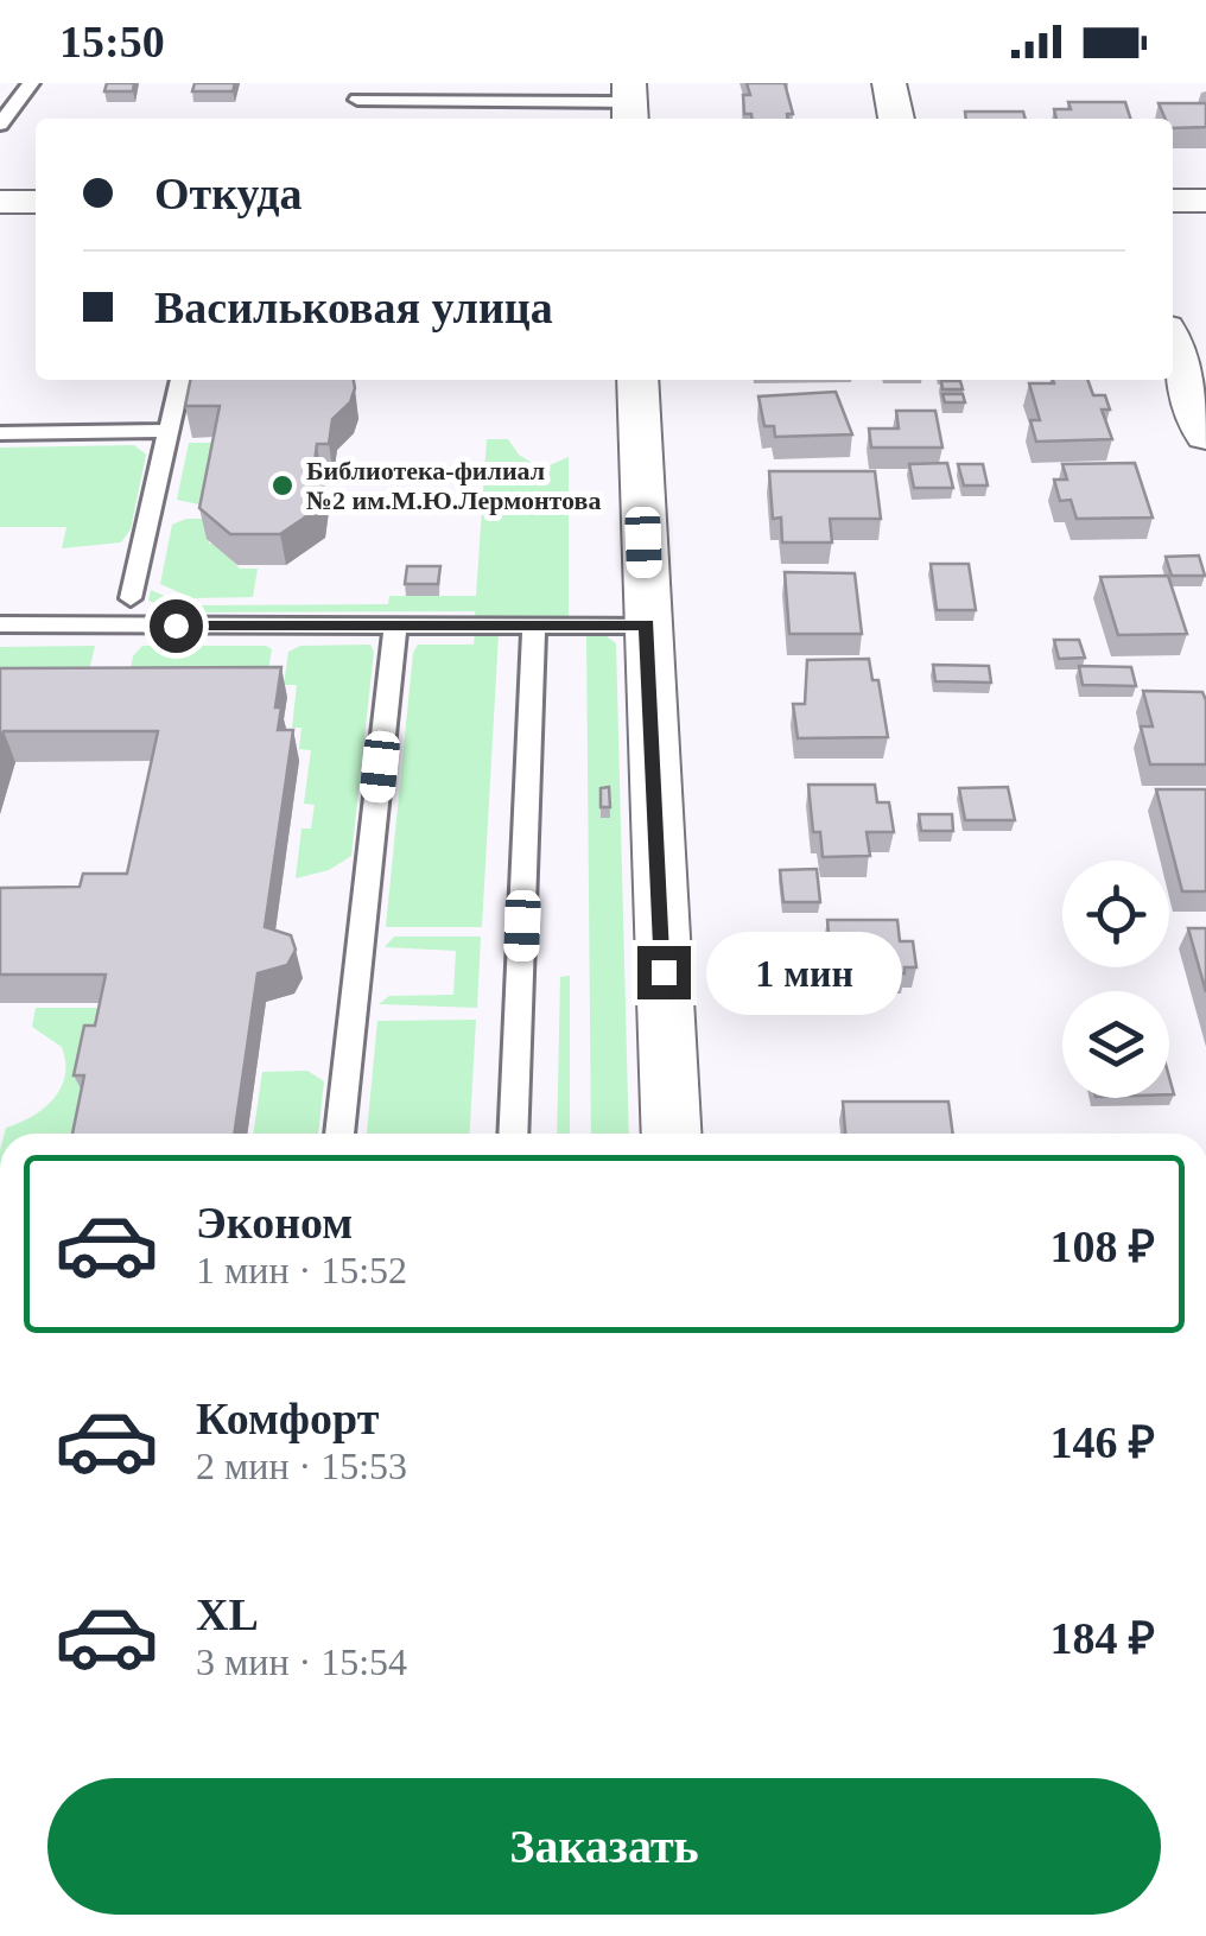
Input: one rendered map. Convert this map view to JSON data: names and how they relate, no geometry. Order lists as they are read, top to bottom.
{
  "places": ["Библиотека-филиал №2 им.М.Ю.Лермонтова"],
  "page": {
    "status": "15:50",
    "banner": ["Откуда", "Васильковая улица"],
    "bubble": "1 мин",
    "list": [
      {
        "name": "Эконом",
        "note": "1 мин · 15:52",
        "value": "108 ₽"
      },
      {
        "name": "Комфорт",
        "note": "2 мин · 15:53",
        "value": "146 ₽"
      },
      {
        "name": "XL",
        "note": "3 мин · 15:54",
        "value": "184 ₽"
      }
    ],
    "buttons": "Заказать"
  }
}
